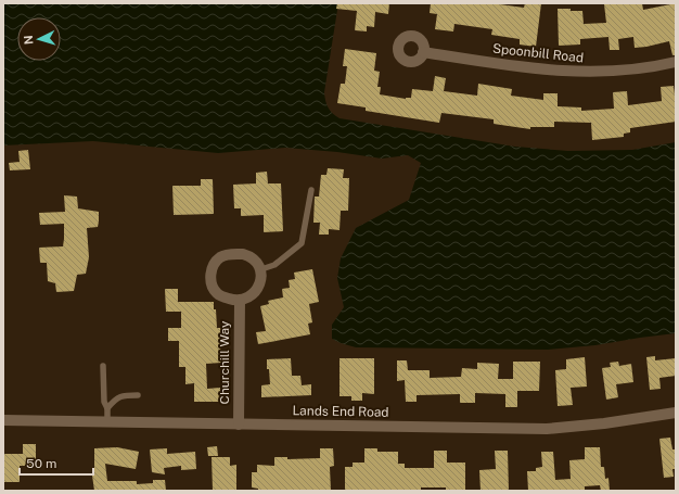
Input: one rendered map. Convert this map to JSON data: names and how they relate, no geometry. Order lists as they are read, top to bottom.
{
  "streets": {
    "street": ["Spoonbill Road", "Churchill Way", "Lands End Road"]
  },
  "crossings": [
    ["Churchill Way", "Lands End Road"]
  ],
  "scale_bar": "50 m",
  "north": "left"
}
